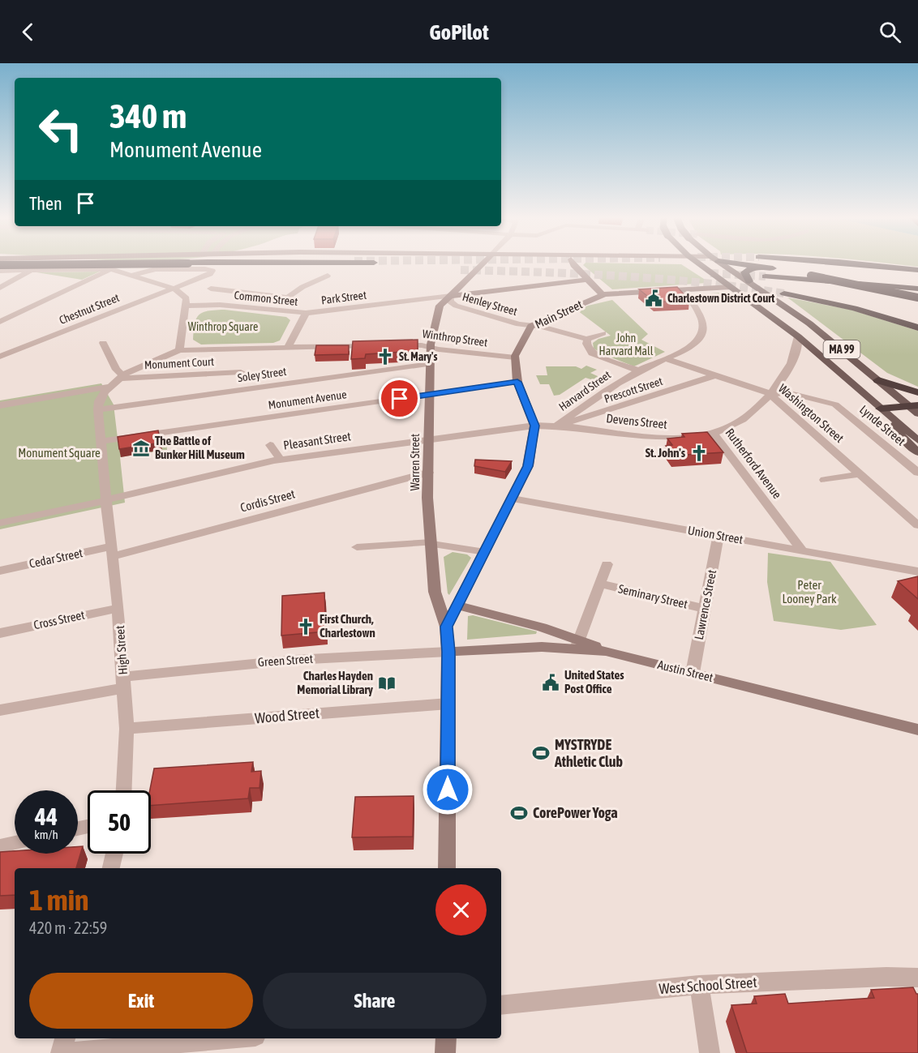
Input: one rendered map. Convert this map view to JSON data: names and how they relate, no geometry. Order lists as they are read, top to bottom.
{
  "streets": {
    "main road": [
      "Park Street",
      "Main Street",
      "MA 99",
      "Warren Street",
      "Austin Street"
    ],
    "street": [
      "Common Street",
      "Henley Street",
      "Chestnut Street",
      "Winthrop Street",
      "Monument Court",
      "Soley Street",
      "Prescott Street",
      "Harvard Street",
      "Monument Avenue",
      "Washington Street",
      "Devens Street",
      "Lynde Street",
      "Pleasant Street",
      "Rutherford Avenue",
      "Cordis Street",
      "Union Street",
      "Cedar Street",
      "Seminary Street",
      "Lawrence Street",
      "Cross Street",
      "High Street",
      "Green Street",
      "Wood Street",
      "West School Street"
    ]
  },
  "crossings": [
    ["Park Street", "Common Street"],
    ["Park Street", "Henley Street"],
    ["Park Street", "Warren Street"],
    ["Common Street", "Winthrop Street"],
    ["Henley Street", "Main Street"],
    ["Henley Street", "Warren Street"],
    ["Main Street", "Winthrop Street"],
    ["Main Street", "MA 99"],
    ["Main Street", "Harvard Street"],
    ["Winthrop Street", "Monument Court"],
    ["Winthrop Street", "Warren Street"],
    ["MA 99", "Rutherford Avenue"],
    ["Soley Street", "Warren Street"],
    ["Prescott Street", "Harvard Street"],
    ["Prescott Street", "Washington Street"],
    ["Prescott Street", "Devens Street"],
    ["Harvard Street", "Washington Street"],
    ["Harvard Street", "Devens Street"],
    ["Harvard Street", "Pleasant Street"],
    ["Monument Avenue", "Warren Street"],
    ["Washington Street", "Lynde Street"],
    ["Washington Street", "Rutherford Avenue"],
    ["Devens Street", "Rutherford Avenue"],
    ["Lynde Street", "Rutherford Avenue"],
    ["Pleasant Street", "Warren Street"],
    ["Pleasant Street", "High Street"],
    ["Warren Street", "Cordis Street"],
    ["Rutherford Avenue", "Union Street"],
    ["Cordis Street", "Cedar Street"],
    ["Cordis Street", "High Street"],
    ["Union Street", "Lawrence Street"],
    ["Cedar Street", "High Street"],
    ["Seminary Street", "Lawrence Street"],
    ["Seminary Street", "Austin Street"],
    ["Lawrence Street", "Austin Street"],
    ["Cross Street", "High Street"],
    ["High Street", "Green Street"],
    ["High Street", "Wood Street"],
    ["Green Street", "Austin Street"]
  ],
  "parks": [
    "Winthrop Square",
    "John Harvard Mall",
    "Monument Square",
    "Peter Looney Park"
  ],
  "places": {
    "public building": ["Charlestown District Court", "United States Post Office"],
    "church": ["St. Mary's", "St. John's", "First Church, Charlestown"],
    "museum": ["The Battle of Bunker Hill Museum"],
    "library": ["Charles Hayden Memorial Library"],
    "sports": ["MYSTRYDE Athletic Club", "CorePower Yoga"]
  },
  "page": {
    "header": "GoPilot",
    "turn": ["340 m", "Monument Avenue"],
    "then": "Then",
    "speed": "44 km/h",
    "limit": "50",
    "heading": ["1 min", "420 m · 22:59"],
    "buttons": ["Exit", "Share"]
  }
}
